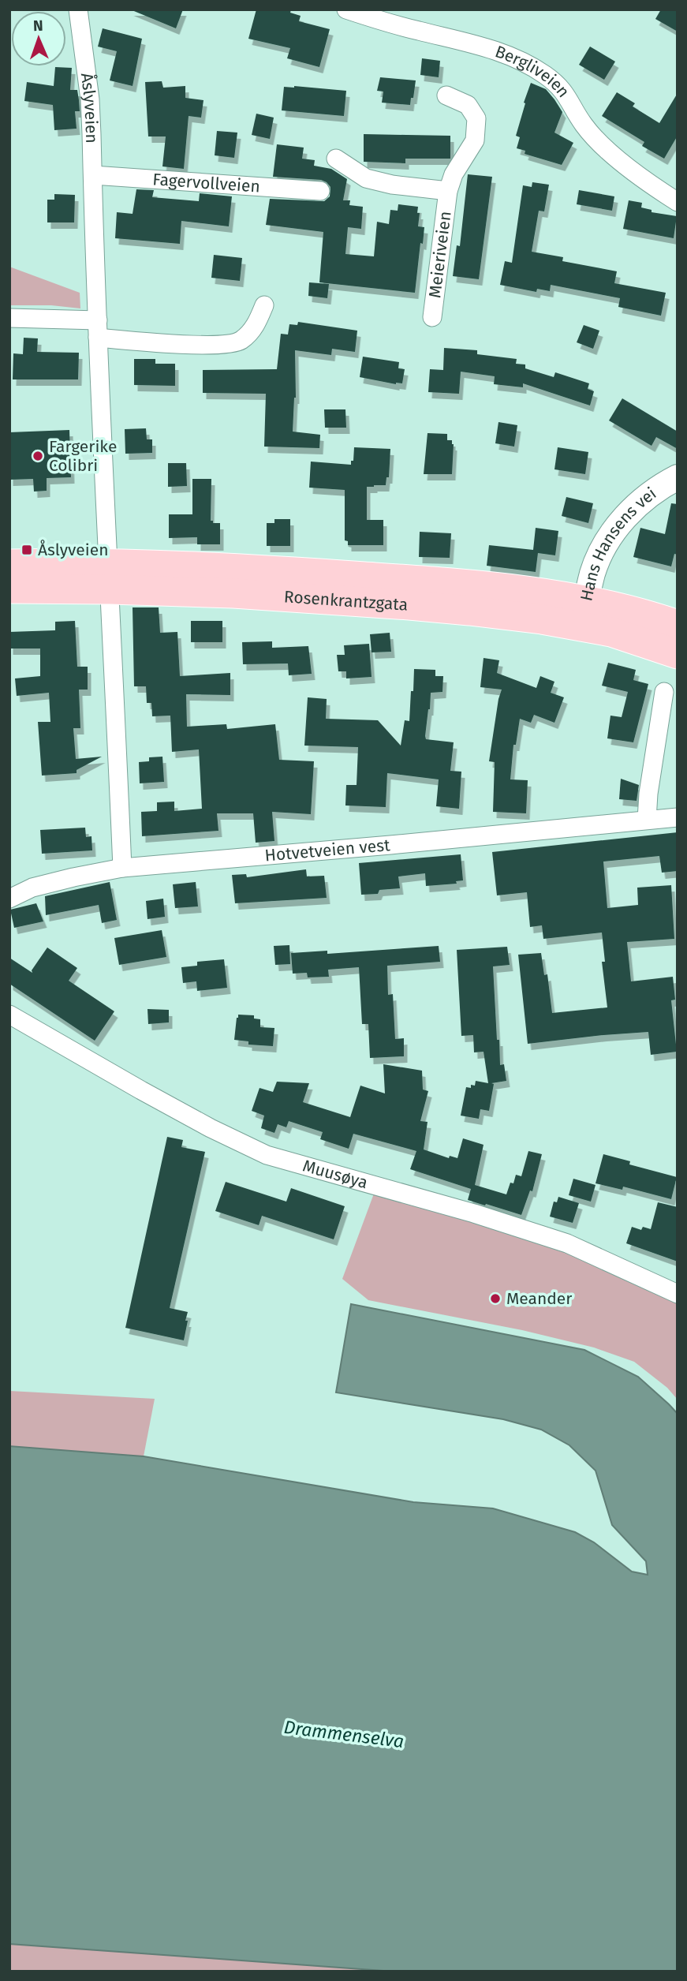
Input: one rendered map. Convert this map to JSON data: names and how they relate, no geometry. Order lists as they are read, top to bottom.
{
  "streets": {
    "main road": ["Hans Hansens vei", "Rosenkrantzgata"],
    "street": [
      "Bergliveien",
      "Åslyveien",
      "Fagervollveien",
      "Meieriveien",
      "Hotvetveien vest",
      "Muusøya"
    ]
  },
  "crossings": [
    ["Åslyveien", "Fagervollveien"],
    ["Åslyveien", "Rosenkrantzgata"],
    ["Åslyveien", "Hotvetveien vest"],
    ["Hans Hansens vei", "Rosenkrantzgata"]
  ],
  "water": ["Drammenselva"],
  "places": {
    "other": ["Fargerike Colibri", "Meander"],
    "transit": ["Åslyveien"]
  },
  "north": "top"
}
